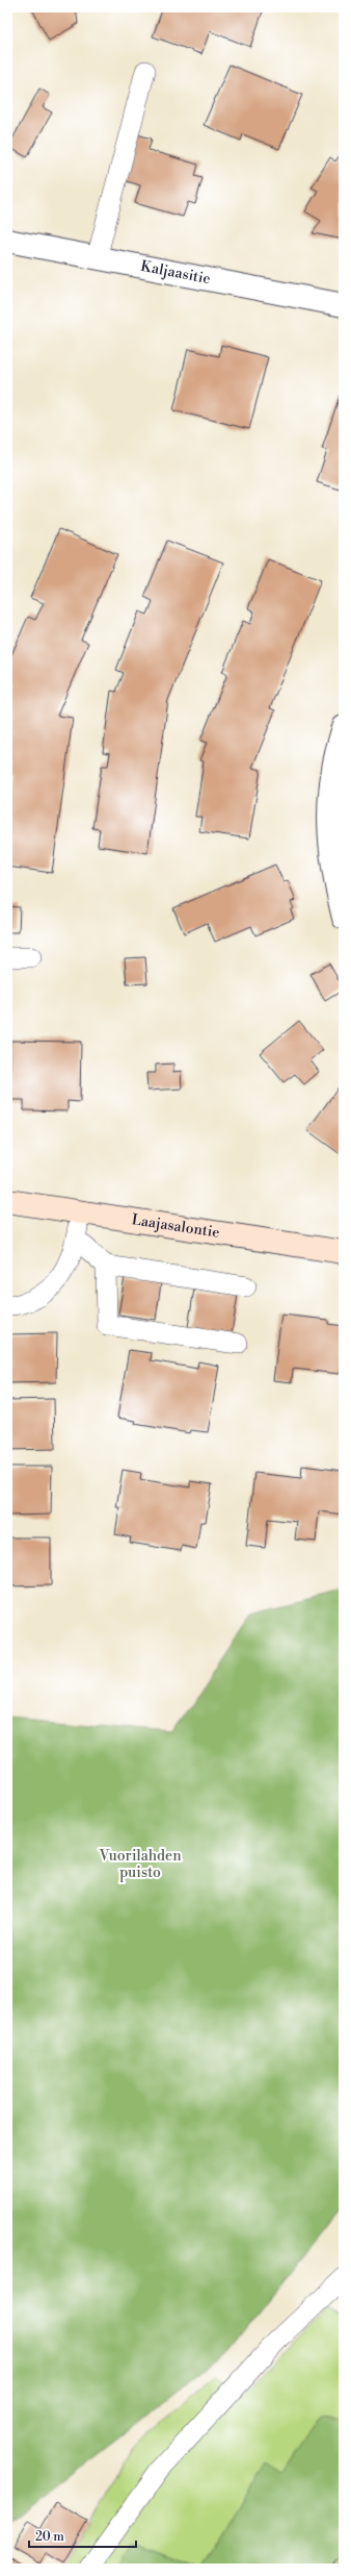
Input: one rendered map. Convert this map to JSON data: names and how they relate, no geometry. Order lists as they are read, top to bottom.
{
  "streets": {
    "main road": ["Laajasalontie"],
    "street": ["Kaljaasitie"]
  },
  "parks": ["Vuorilahden puisto"],
  "scale_bar": "20 m"
}
